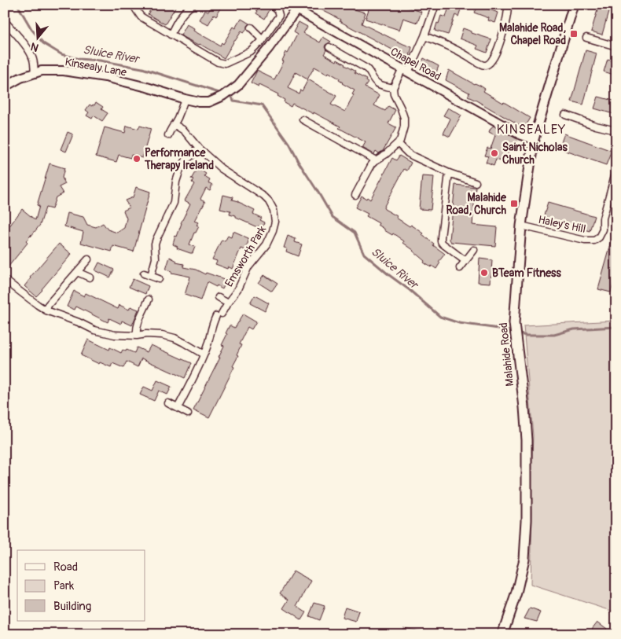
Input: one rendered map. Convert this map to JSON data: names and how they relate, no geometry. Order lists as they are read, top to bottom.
{
  "streets": {
    "main road": ["Malahide Road"],
    "street": [
      "Chapel Road",
      "Kinsealy Lane",
      "Haley's Hill",
      "Emsworth Park"
    ]
  },
  "crossings": [
    ["Chapel Road", "Kinsealy Lane"],
    ["Chapel Road", "Malahide Road"],
    ["Haley's Hill", "Malahide Road"]
  ],
  "districts": ["KINSEALEY"],
  "water": ["Sluice River"],
  "places": {
    "transit": ["Malahide Road, Chapel Road", "Malahide Road, Church"],
    "other": ["Saint Nicholas Church", "Performance Therapy Ireland", "BTeam Fitness"]
  },
  "legend": ["Road", "Park", "Building"],
  "north": "bottom"
}
